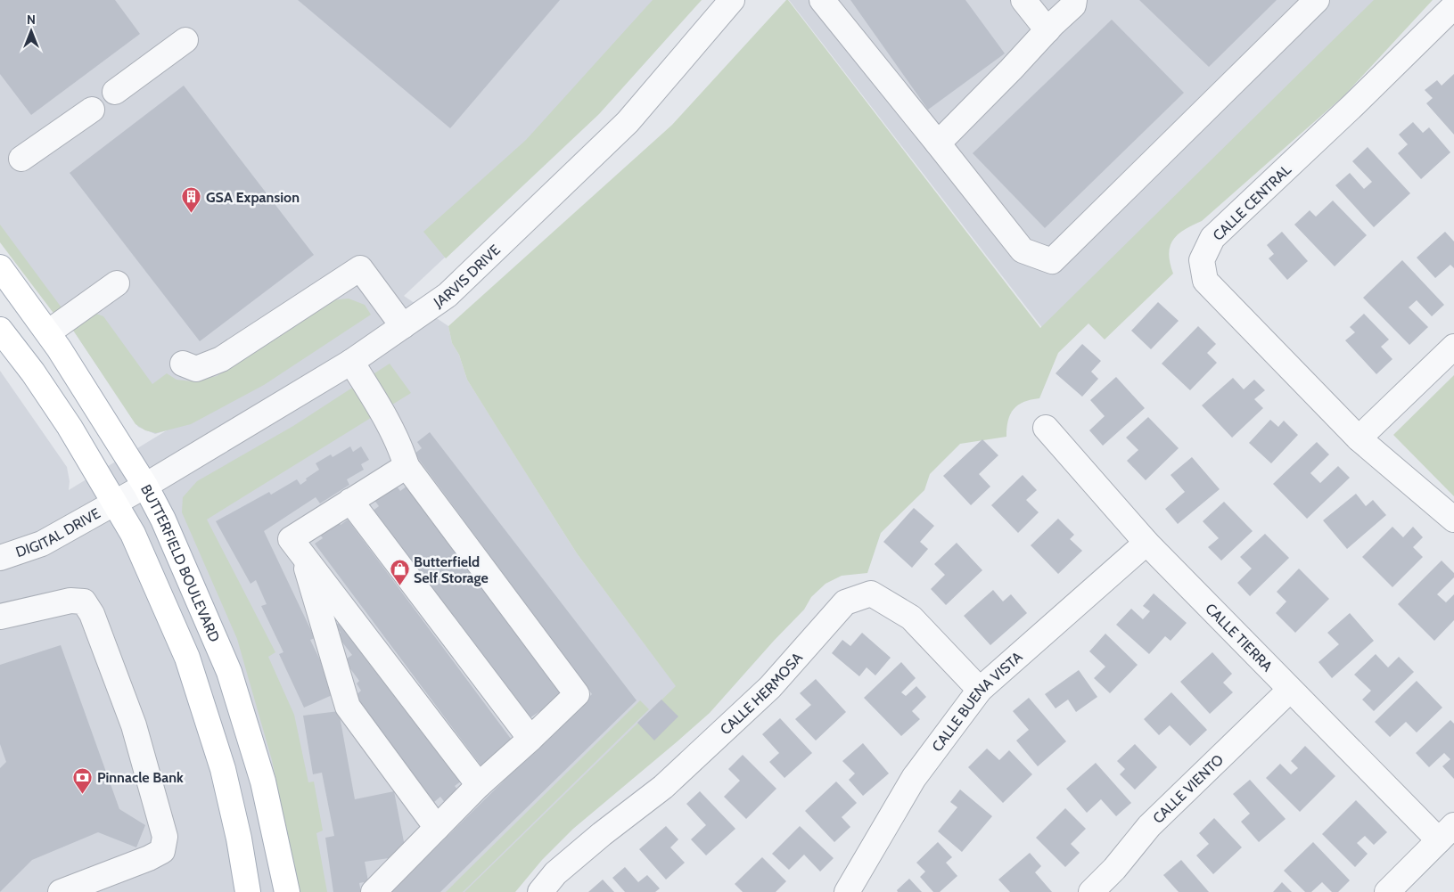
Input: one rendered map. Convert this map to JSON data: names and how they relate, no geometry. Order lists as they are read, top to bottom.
{
  "streets": {
    "main road": ["BUTTERFIELD BOULEVARD"],
    "street": [
      "CALLE CENTRAL",
      "JARVIS DRIVE",
      "DIGITAL DRIVE",
      "CALLE TIERRA",
      "CALLE HERMOSA",
      "CALLE BUENA VISTA",
      "CALLE VIENTO"
    ]
  },
  "crossings": [
    ["JARVIS DRIVE", "DIGITAL DRIVE"],
    ["JARVIS DRIVE", "BUTTERFIELD BOULEVARD"],
    ["DIGITAL DRIVE", "BUTTERFIELD BOULEVARD"],
    ["CALLE TIERRA", "CALLE BUENA VISTA"],
    ["CALLE TIERRA", "CALLE VIENTO"],
    ["CALLE HERMOSA", "CALLE BUENA VISTA"]
  ],
  "places": {
    "building": ["GSA Expansion"],
    "shop": ["Butterfield Self Storage"],
    "bank": ["Pinnacle Bank"]
  },
  "north": "top"
}
